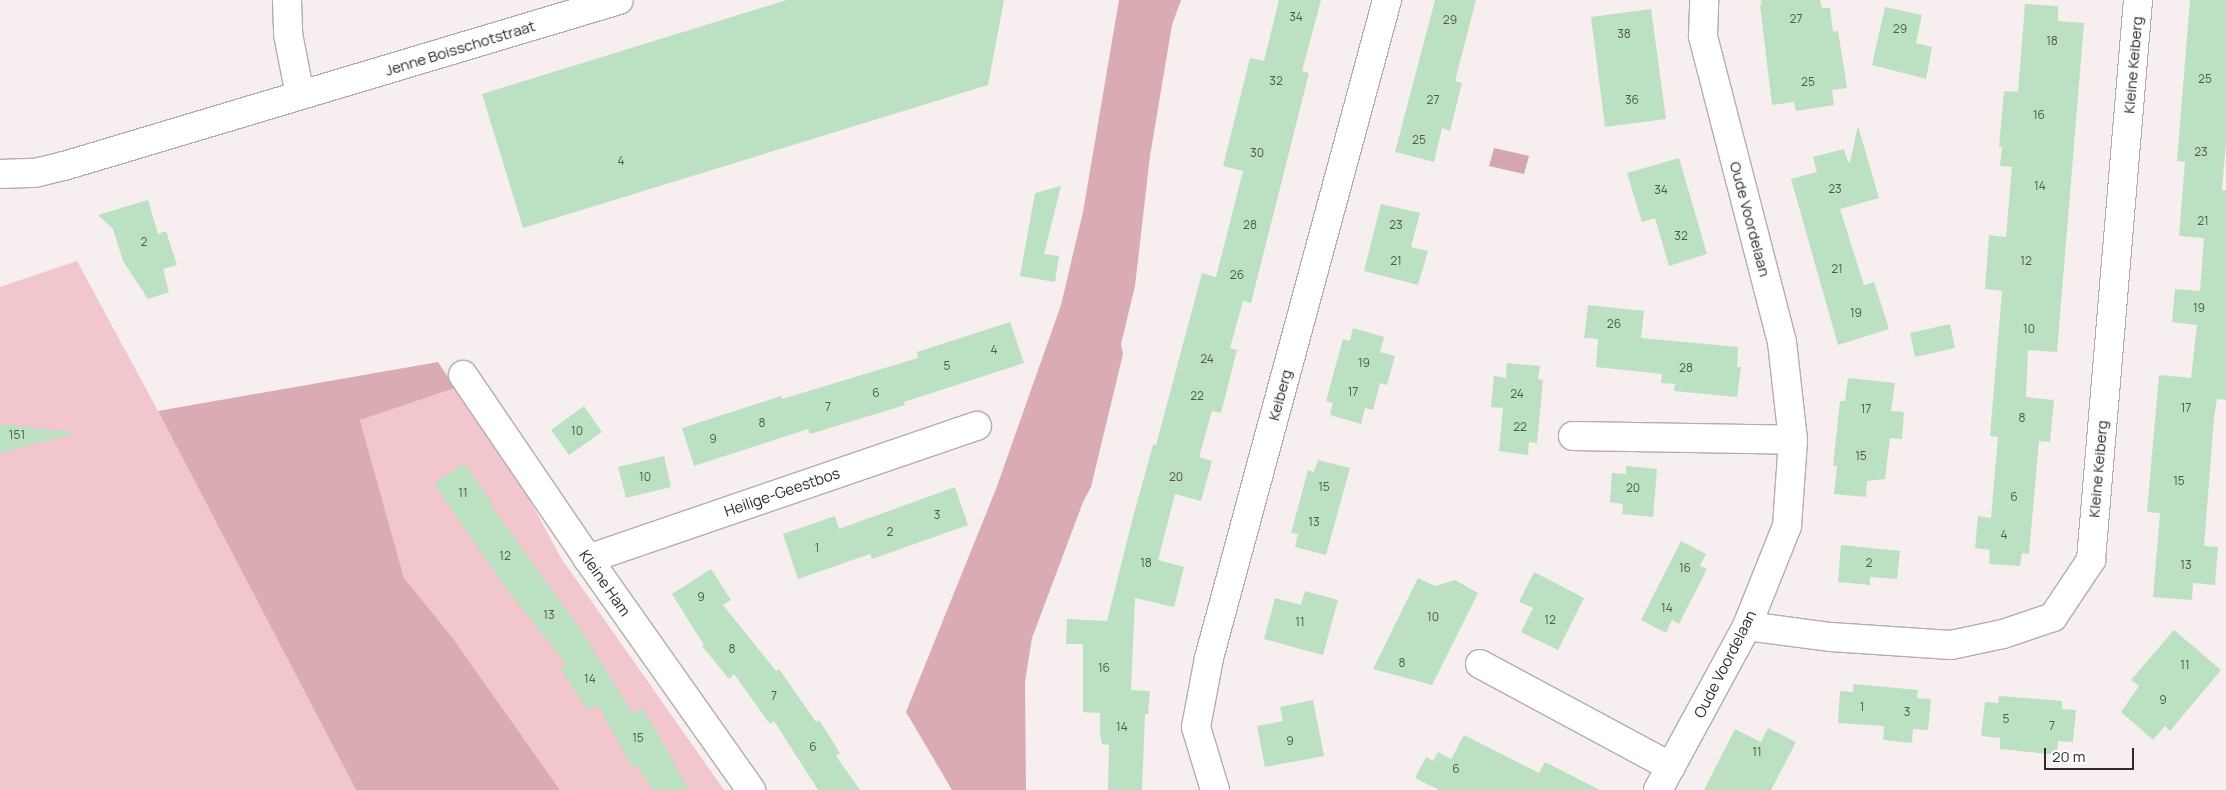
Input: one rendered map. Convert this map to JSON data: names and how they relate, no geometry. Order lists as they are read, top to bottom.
{
  "streets": {
    "street": [
      "Jenne Boisschotstraat",
      "Kleine Keiberg",
      "Oude Voordelaan",
      "Keiberg",
      "Heilige-Geestbos",
      "Kleine Ham"
    ]
  },
  "crossings": [
    ["Kleine Keiberg", "Oude Voordelaan"],
    ["Heilige-Geestbos", "Kleine Ham"]
  ],
  "house_numbers": [
    "34",
    "27",
    "29",
    "29",
    "38",
    "18",
    "25",
    "32",
    "25",
    "27",
    "36",
    "16",
    "25",
    "23",
    "30",
    "4",
    "14",
    "23",
    "34",
    "21",
    "28",
    "23",
    "32",
    "2",
    "21",
    "12",
    "21",
    "26",
    "19",
    "19",
    "26",
    "10",
    "4",
    "24",
    "19",
    "5",
    "28",
    "17",
    "6",
    "24",
    "22",
    "7",
    "17",
    "17",
    "8",
    "8",
    "22",
    "10",
    "151",
    "9",
    "15",
    "10",
    "20",
    "15",
    "15",
    "20",
    "11",
    "6",
    "3",
    "13",
    "2",
    "4",
    "1",
    "12",
    "18",
    "2",
    "13",
    "16",
    "9",
    "14",
    "13",
    "10",
    "12",
    "11",
    "8",
    "8",
    "11",
    "16",
    "14",
    "7",
    "9",
    "1",
    "3",
    "5",
    "7",
    "14",
    "15",
    "9",
    "6",
    "11",
    "6"
  ],
  "scale_bar": "20 m"
}
